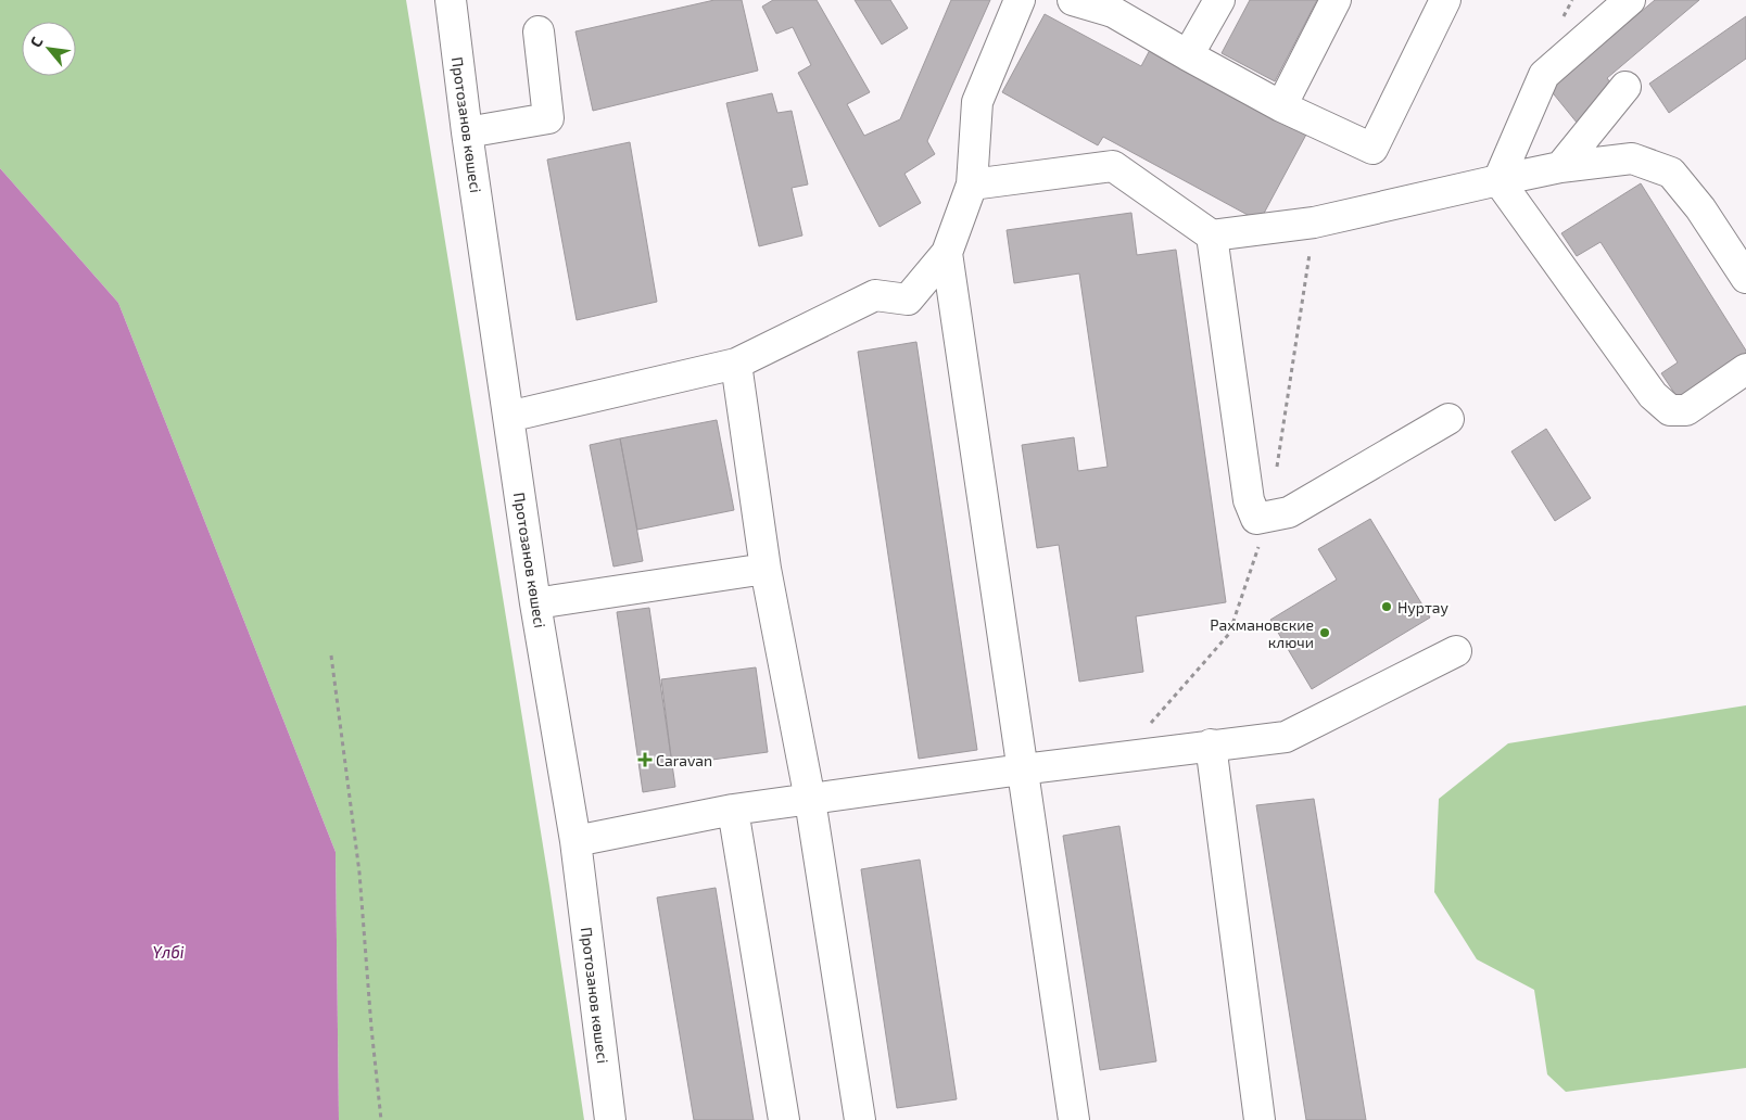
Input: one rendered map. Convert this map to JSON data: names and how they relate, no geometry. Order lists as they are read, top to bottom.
{
  "streets": {
    "street": ["Протозанов көшесі"]
  },
  "water": ["Үлбі"],
  "places": {
    "other": ["Нуртау", "Рахмановские ключи"],
    "health": ["Caravan"]
  },
  "north": "top left"
}
